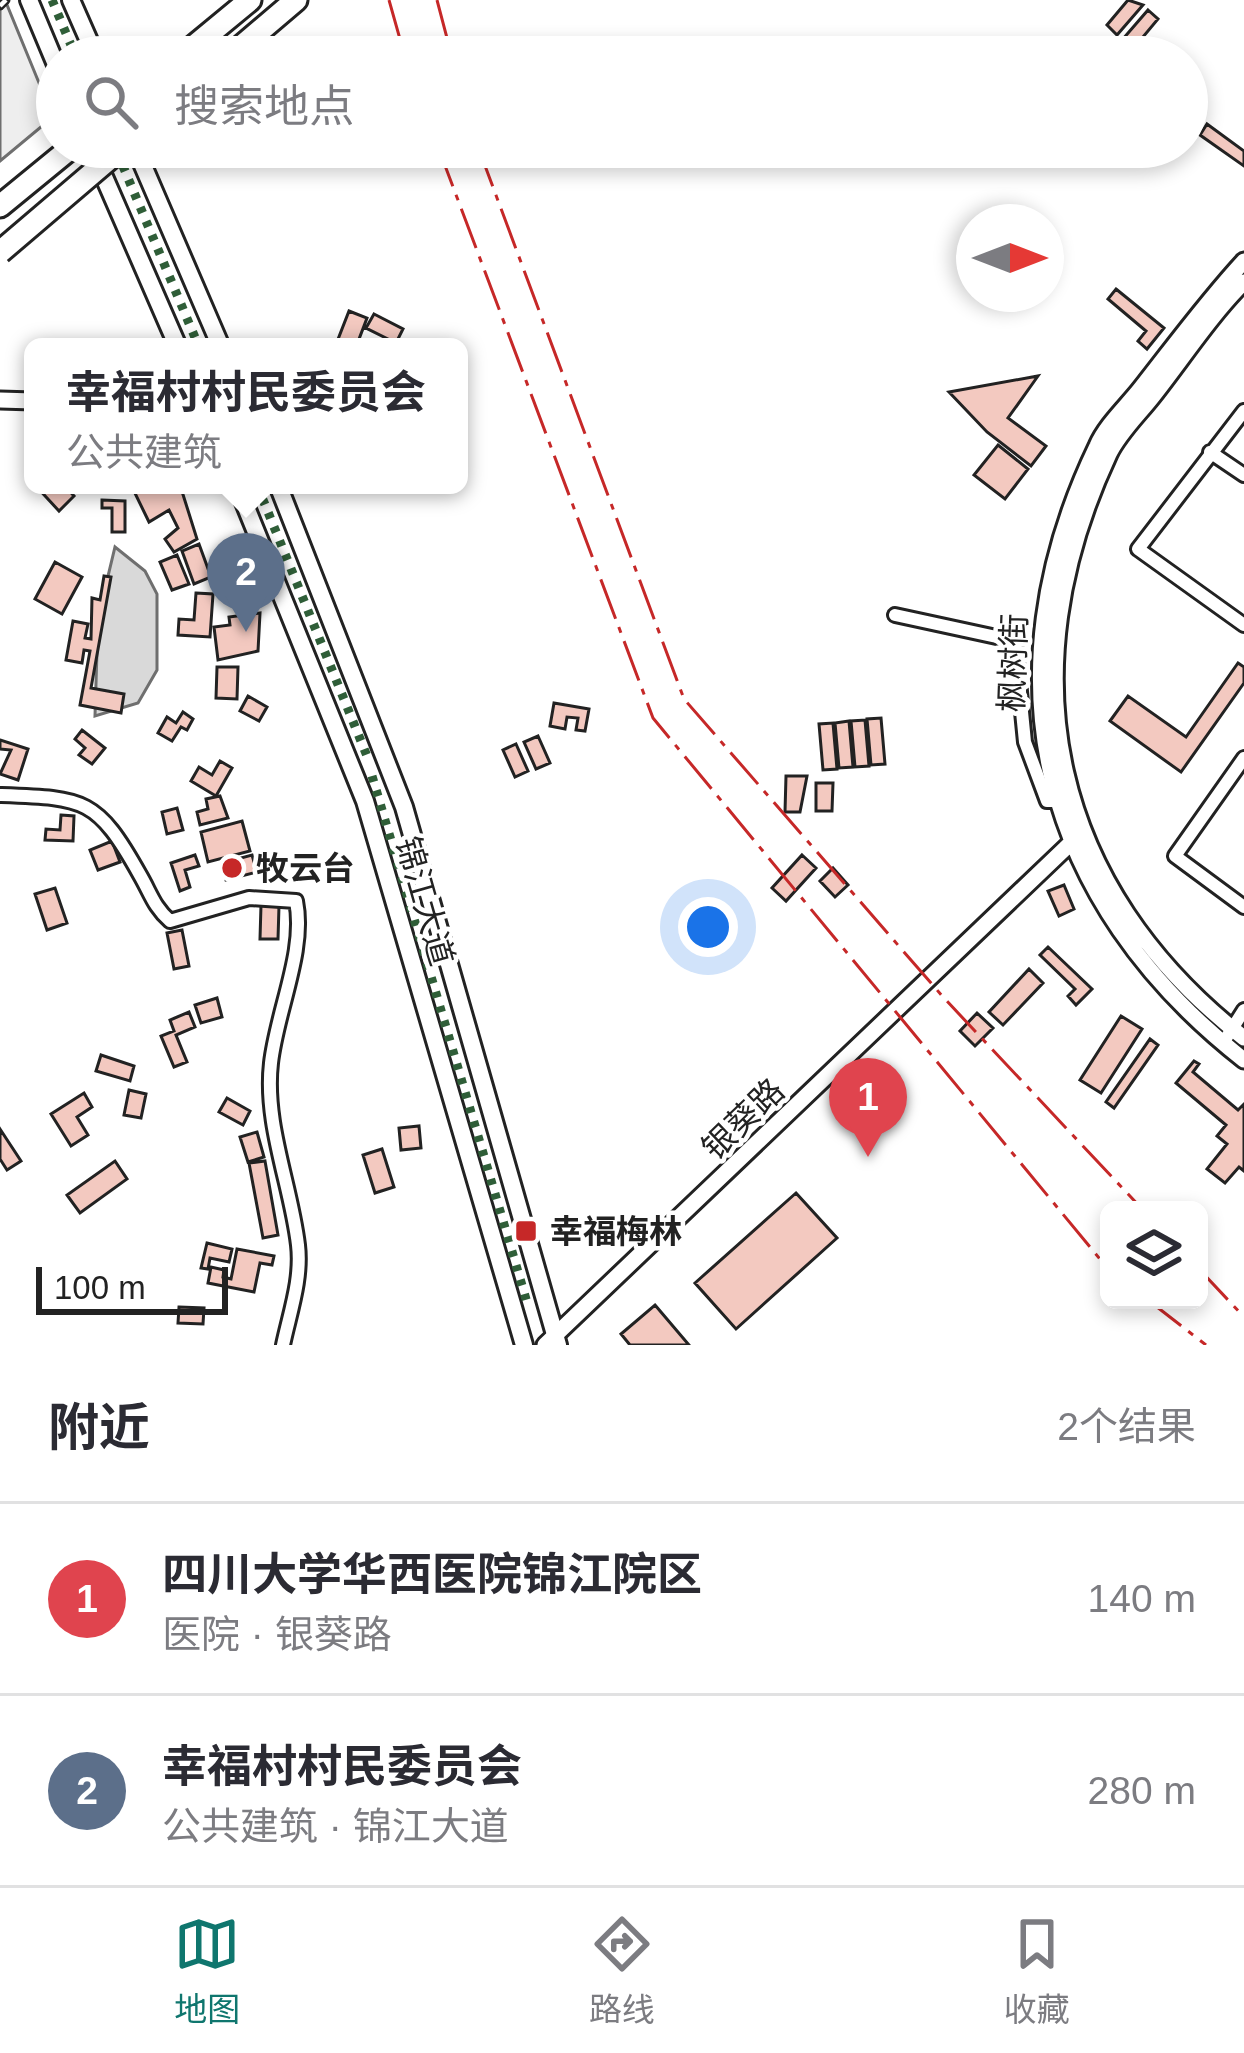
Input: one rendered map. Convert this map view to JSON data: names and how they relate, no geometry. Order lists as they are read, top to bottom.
{
  "streets": {
    "main road": ["锦江大道"],
    "street": ["枫树街", "银葵路"]
  },
  "crossings": [
    ["枫树街", "银葵路"],
    ["锦江大道", "银葵路"]
  ],
  "places": {
    "other": ["牧云台"],
    "transit": ["幸福梅林"]
  },
  "scale_bar": "100 m",
  "north": "right",
  "page": {
    "search": "搜索地点",
    "popup": ["幸福村村民委员会", "公共建筑"],
    "pins": ["2", "1"],
    "scale": "100 m",
    "heading": ["附近", "2个结果"],
    "list": [
      {
        "mark": "1",
        "name": "四川大学华西医院锦江院区",
        "note": "医院 · 银葵路",
        "value": "140 m"
      },
      {
        "mark": "2",
        "name": "幸福村村民委员会",
        "note": "公共建筑 · 锦江大道",
        "value": "280 m"
      }
    ],
    "nav": ["地图", "路线", "收藏"]
  }
}
